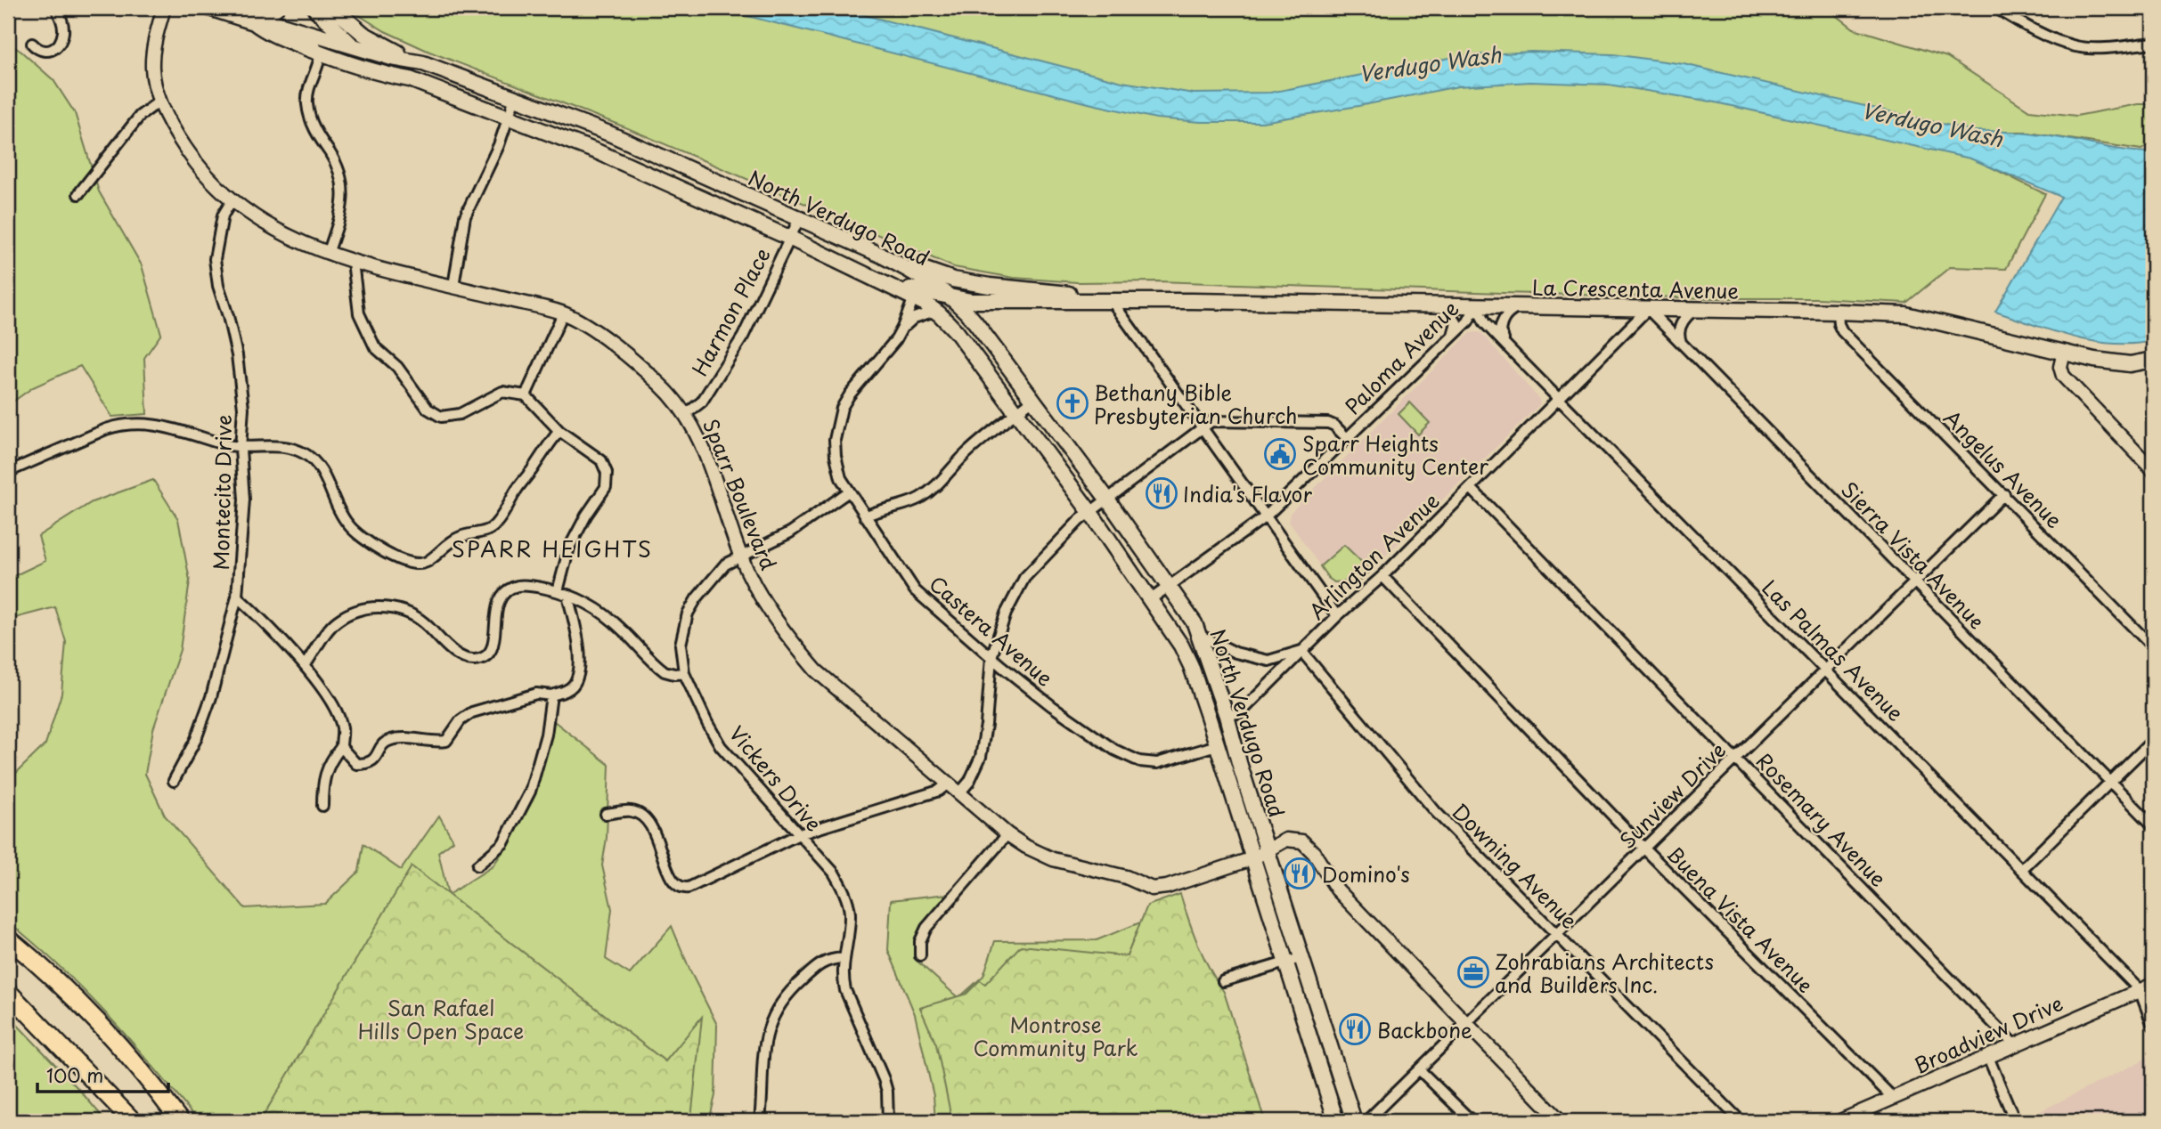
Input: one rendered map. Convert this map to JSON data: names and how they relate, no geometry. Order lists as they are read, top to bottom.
{
  "streets": {
    "main road": ["North Verdugo Road", "La Crescenta Avenue"],
    "street": [
      "Harmon Place",
      "Paloma Avenue",
      "Angelus Avenue",
      "Montecito Drive",
      "Sparr Boulevard",
      "Sierra Vista Avenue",
      "Arlington Avenue",
      "Castera Avenue",
      "Las Palmas Avenue",
      "Vickers Drive",
      "Sunview Drive",
      "Rosemary Avenue",
      "Downing Avenue",
      "Buena Vista Avenue",
      "Broadview Drive"
    ]
  },
  "crossings": [
    ["North Verdugo Road", "La Crescenta Avenue"],
    ["North Verdugo Road", "Harmon Place"],
    ["North Verdugo Road", "Paloma Avenue"],
    ["North Verdugo Road", "Sparr Boulevard"],
    ["North Verdugo Road", "Arlington Avenue"],
    ["North Verdugo Road", "Castera Avenue"],
    ["La Crescenta Avenue", "Paloma Avenue"],
    ["La Crescenta Avenue", "Angelus Avenue"],
    ["La Crescenta Avenue", "Sierra Vista Avenue"],
    ["La Crescenta Avenue", "Arlington Avenue"],
    ["La Crescenta Avenue", "Las Palmas Avenue"],
    ["Harmon Place", "Sparr Boulevard"],
    ["Paloma Avenue", "Las Palmas Avenue"],
    ["Angelus Avenue", "Sunview Drive"],
    ["Montecito Drive", "Sparr Boulevard"],
    ["Sparr Boulevard", "Vickers Drive"],
    ["Sierra Vista Avenue", "Arlington Avenue"],
    ["Sierra Vista Avenue", "Sunview Drive"],
    ["Arlington Avenue", "Las Palmas Avenue"],
    ["Arlington Avenue", "Rosemary Avenue"],
    ["Arlington Avenue", "Downing Avenue"],
    ["Arlington Avenue", "Buena Vista Avenue"],
    ["Castera Avenue", "Vickers Drive"],
    ["Las Palmas Avenue", "Sunview Drive"],
    ["Las Palmas Avenue", "Broadview Drive"],
    ["Sunview Drive", "Rosemary Avenue"],
    ["Sunview Drive", "Downing Avenue"],
    ["Sunview Drive", "Buena Vista Avenue"],
    ["Rosemary Avenue", "Broadview Drive"],
    ["Buena Vista Avenue", "Broadview Drive"]
  ],
  "districts": ["SPARR HEIGHTS"],
  "water": ["Verdugo Wash"],
  "parks": ["San Rafael Hills Open Space", "Montrose Community Park"],
  "places": {
    "church": ["Bethany Bible Presbyterian Church"],
    "public building": ["Sparr Heights Community Center"],
    "restaurant": ["India's Flavor", "Domino's", "Backbone"],
    "office": ["Zohrabians Architects and Builders Inc."]
  },
  "scale_bar": "100 m"
}
